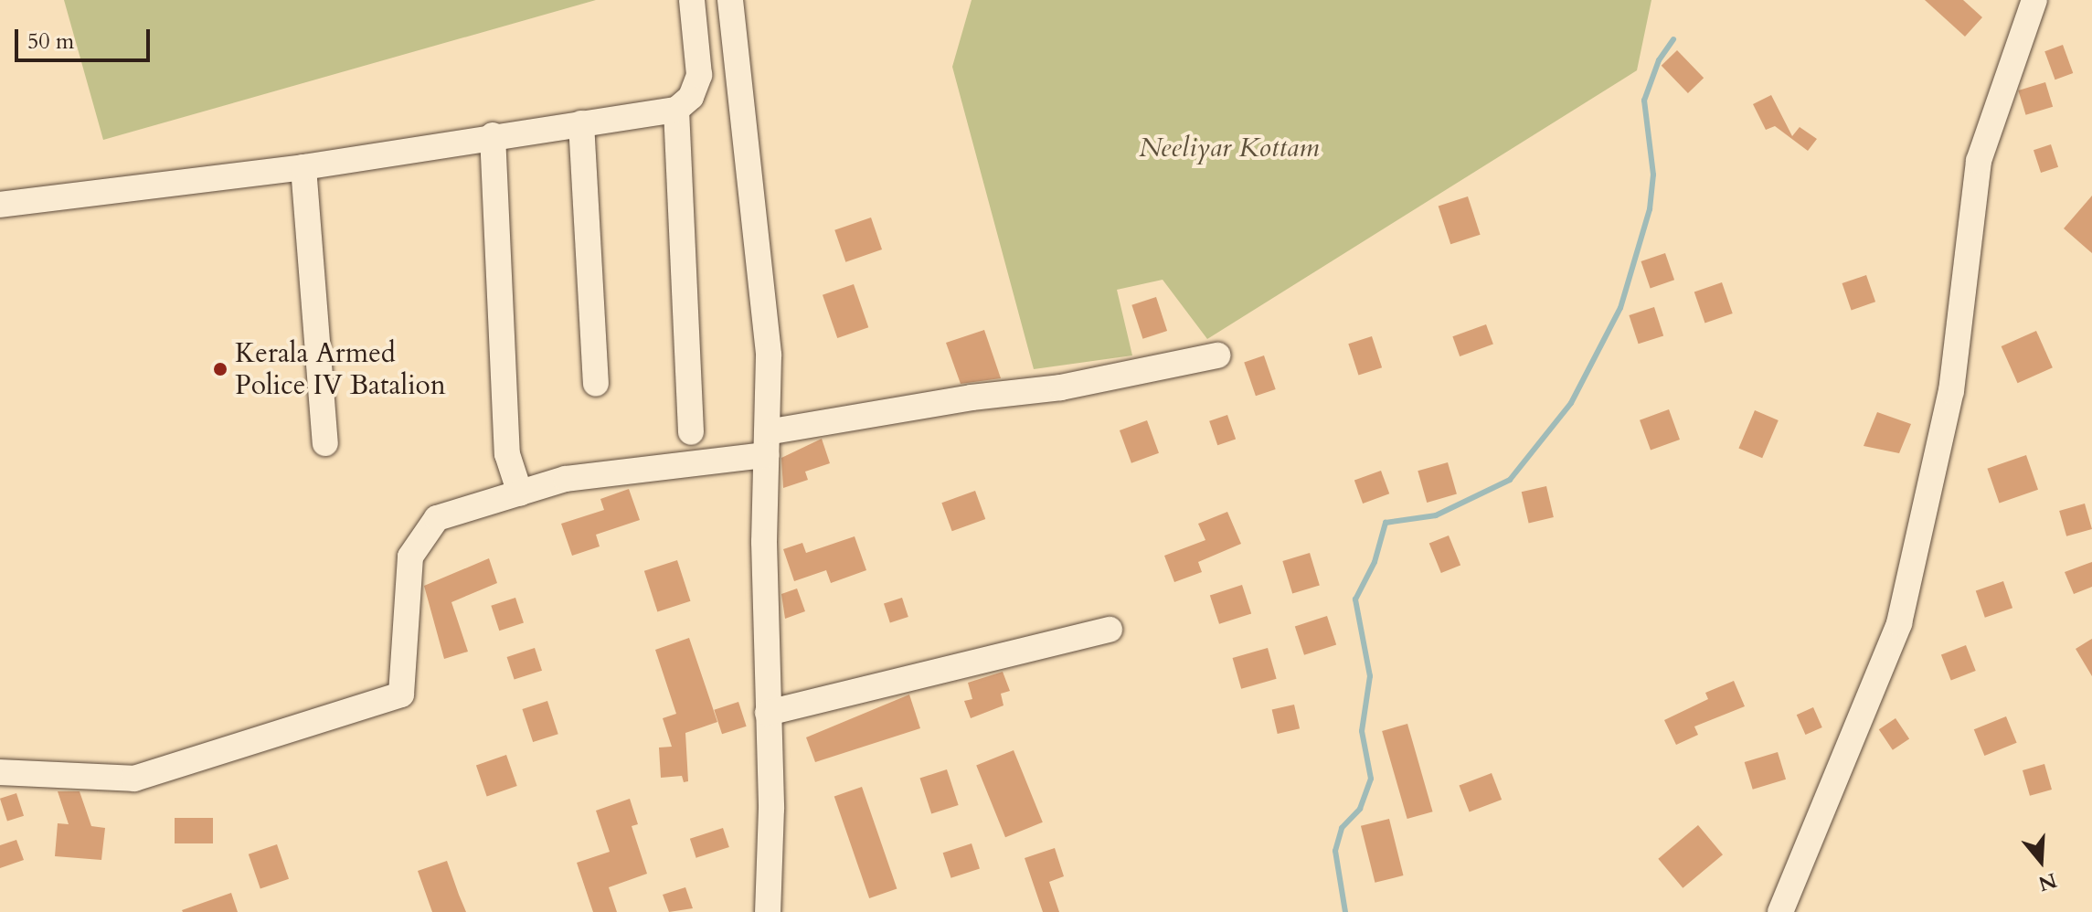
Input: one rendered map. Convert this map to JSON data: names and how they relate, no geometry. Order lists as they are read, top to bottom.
{
  "parks": ["Neeliyar Kottam"],
  "places": ["Kerala Armed Police IV Batalion"],
  "scale_bar": "50 m",
  "north": "bottom"
}
